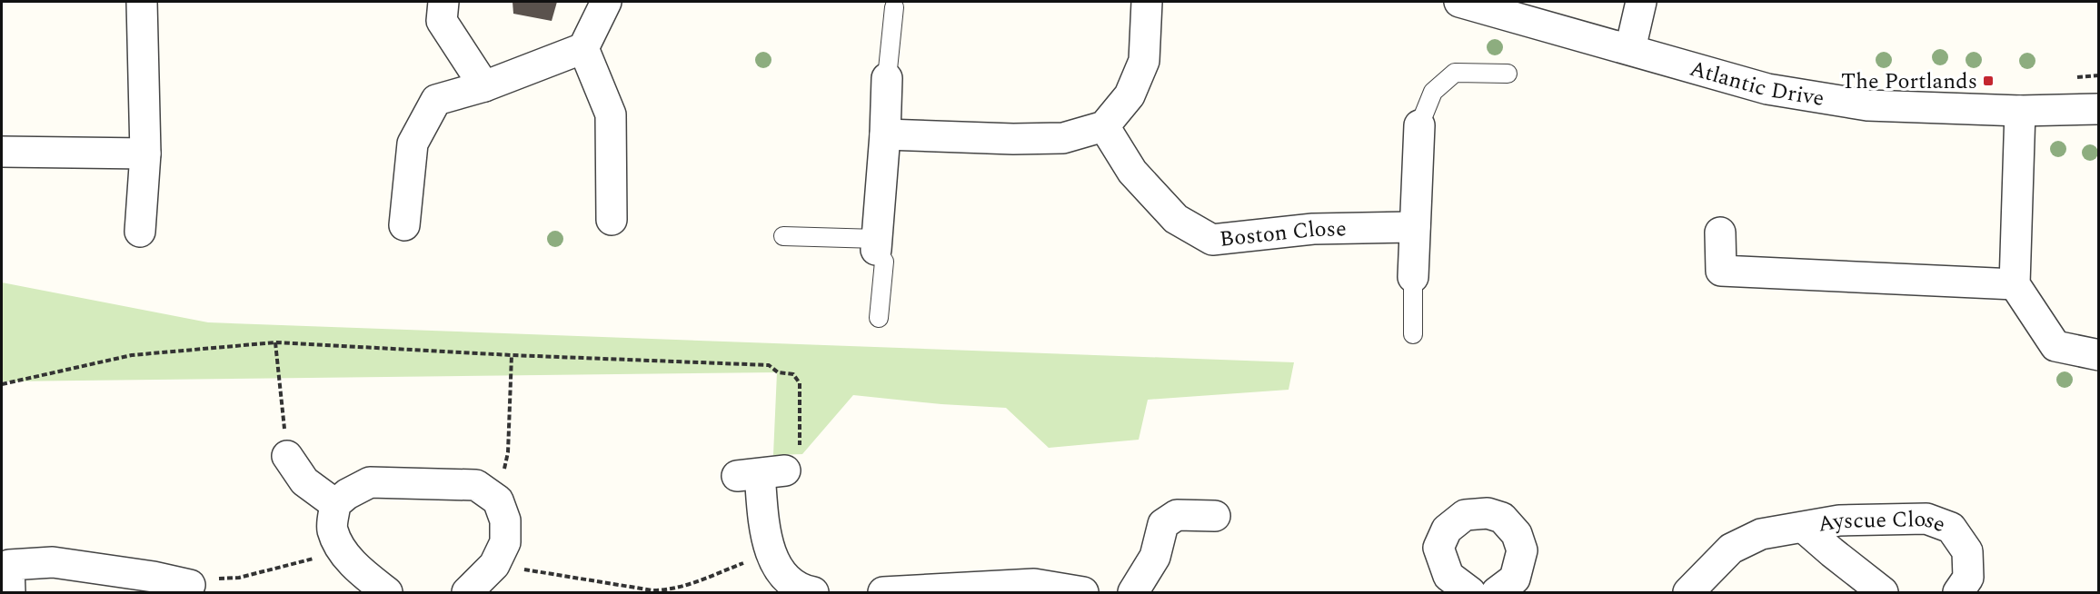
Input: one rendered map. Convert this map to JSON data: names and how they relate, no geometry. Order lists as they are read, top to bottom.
{
  "streets": {
    "street": ["Atlantic Drive", "Boston Close", "Ayscue Close"]
  },
  "places": {
    "transit": ["The Portlands"]
  }
}
